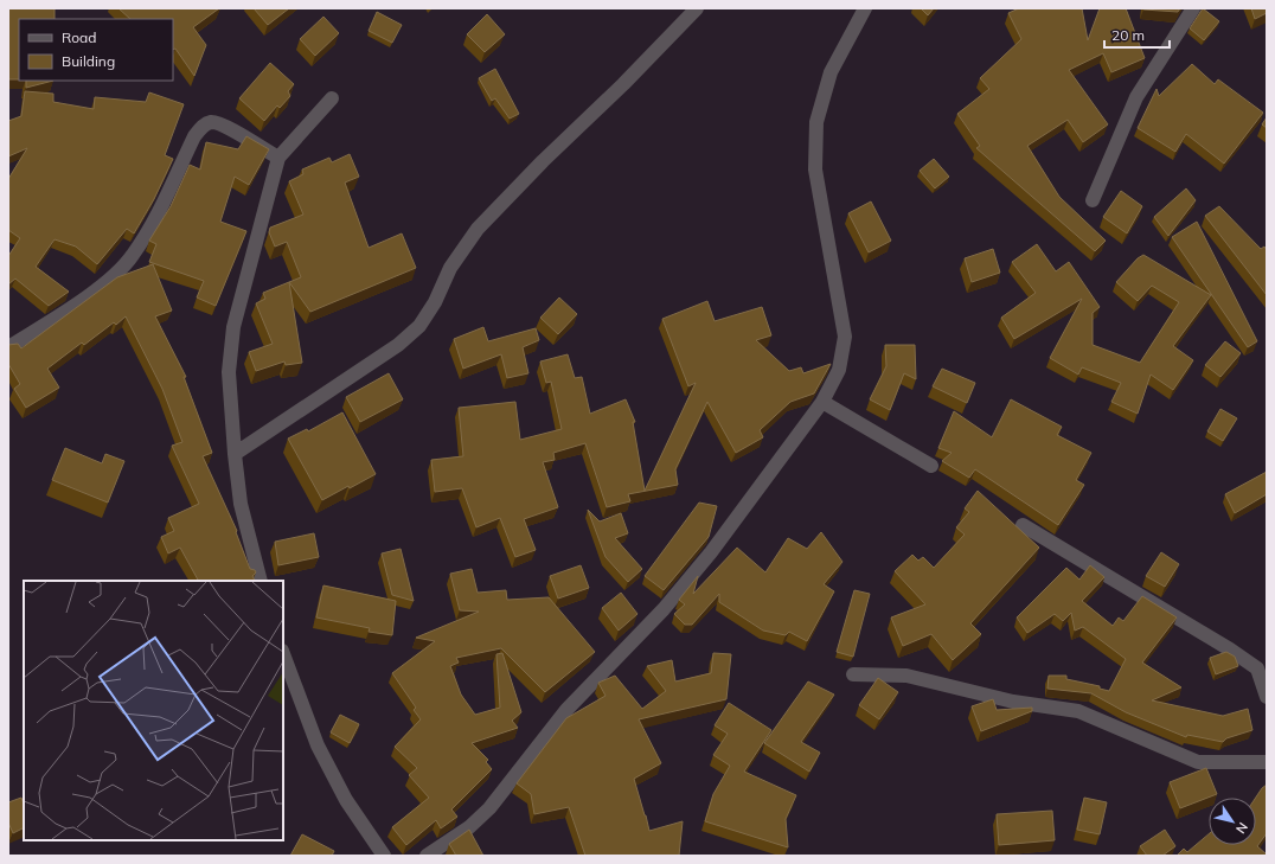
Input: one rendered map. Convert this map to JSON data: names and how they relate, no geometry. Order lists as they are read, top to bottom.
{
  "legend": ["Road", "Building"],
  "scale_bar": "20 m",
  "north": "bottom right"
}
